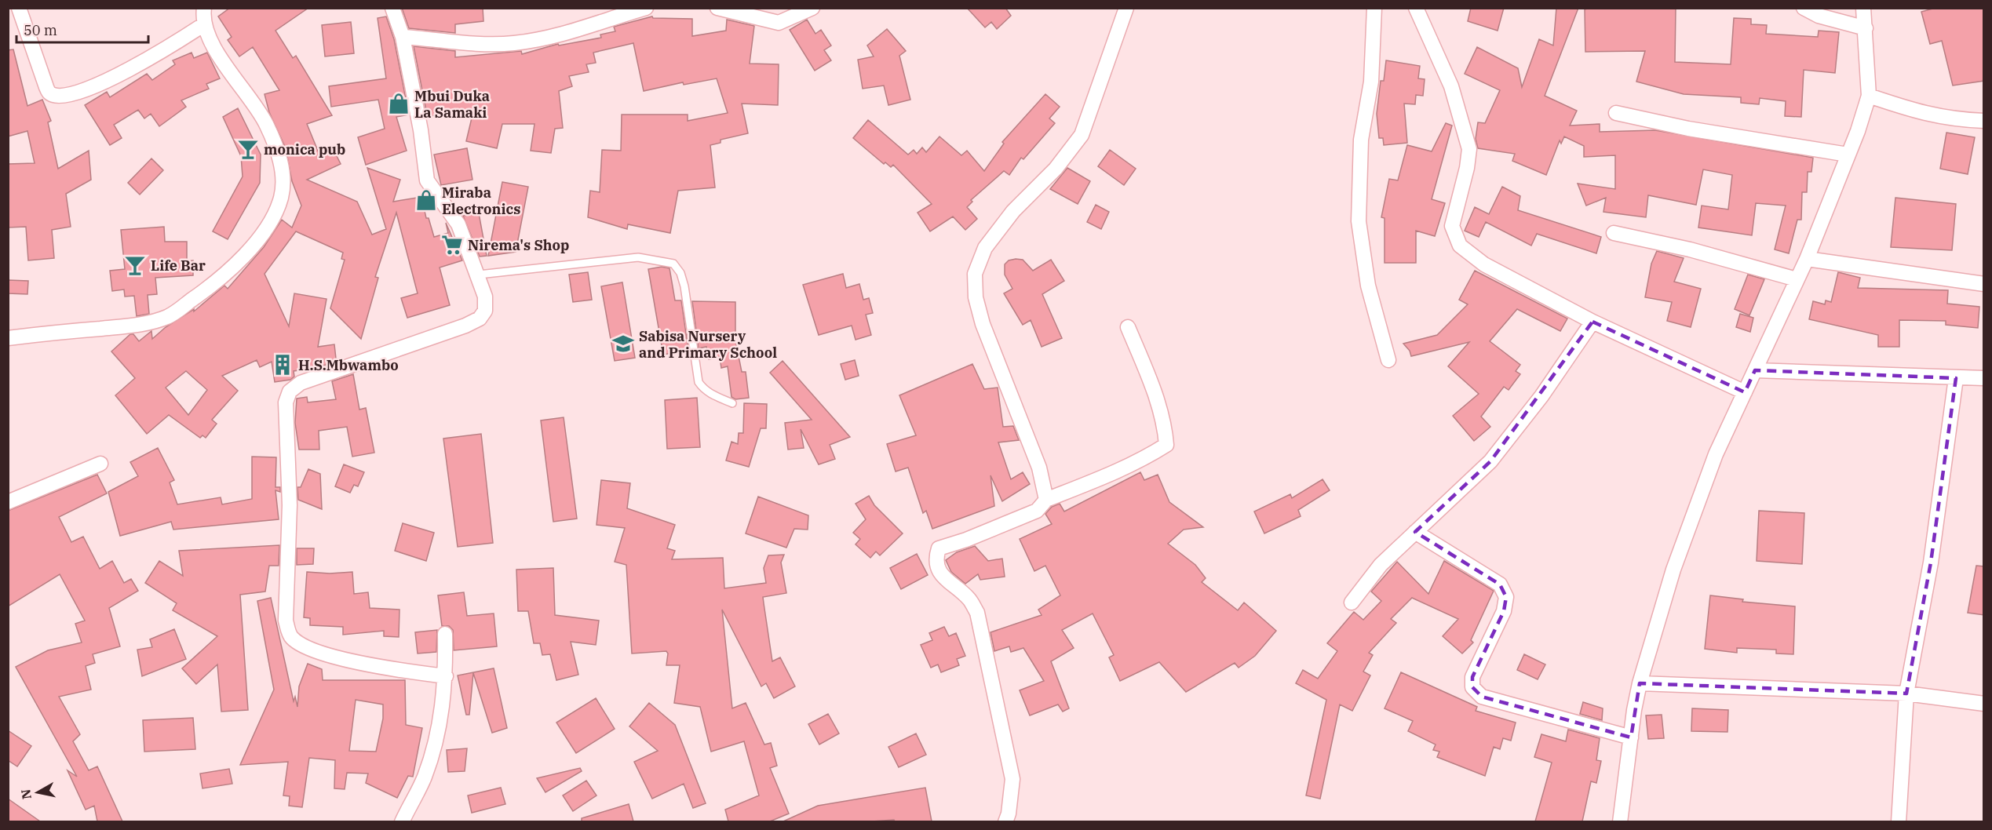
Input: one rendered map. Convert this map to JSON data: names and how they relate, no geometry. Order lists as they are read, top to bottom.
{
  "places": {
    "shop": ["Mbui Duka La Samaki", "Miraba Electronics"],
    "bar": ["monica pub", "Life Bar"],
    "supermarket": ["Nirema's Shop"],
    "school or university": ["Sabisa Nursery and Primary School"],
    "building": ["H.S.Mbwambo"]
  },
  "scale_bar": "50 m",
  "north": "left"
}
